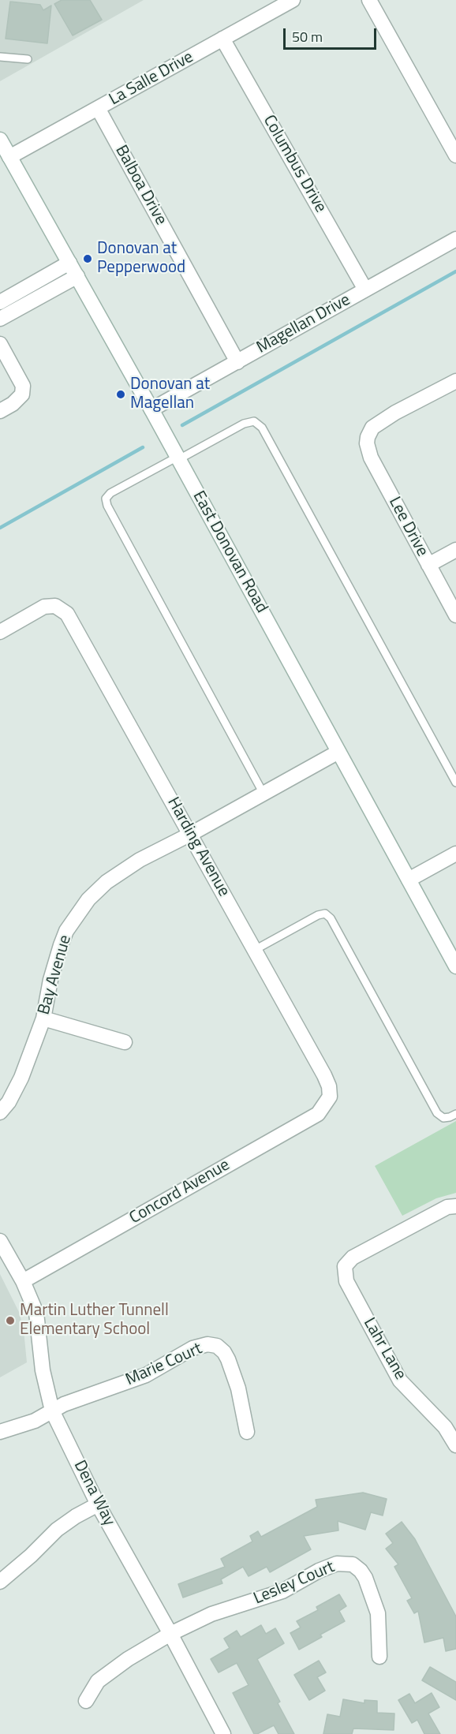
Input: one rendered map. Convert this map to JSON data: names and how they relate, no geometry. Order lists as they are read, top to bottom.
{
  "streets": {
    "street": [
      "La Salle Drive",
      "Columbus Drive",
      "Balboa Drive",
      "Magellan Drive",
      "Lee Drive",
      "East Donovan Road",
      "Harding Avenue",
      "Bay Avenue",
      "Concord Avenue",
      "Lahr Lane",
      "Marie Court",
      "Dena Way",
      "Lesley Court"
    ]
  },
  "crossings": [
    ["La Salle Drive", "Columbus Drive"],
    ["La Salle Drive", "Balboa Drive"],
    ["La Salle Drive", "East Donovan Road"],
    ["Columbus Drive", "Magellan Drive"],
    ["Balboa Drive", "Magellan Drive"],
    ["Magellan Drive", "East Donovan Road"],
    ["East Donovan Road", "Bay Avenue"],
    ["Harding Avenue", "Bay Avenue"],
    ["Harding Avenue", "Concord Avenue"],
    ["Concord Avenue", "Dena Way"],
    ["Marie Court", "Dena Way"],
    ["Dena Way", "Lesley Court"]
  ],
  "places": ["Donovan at Pepperwood", "Donovan at Magellan", "Martin Luther Tunnell Elementary School"],
  "scale_bar": "50 m"
}
